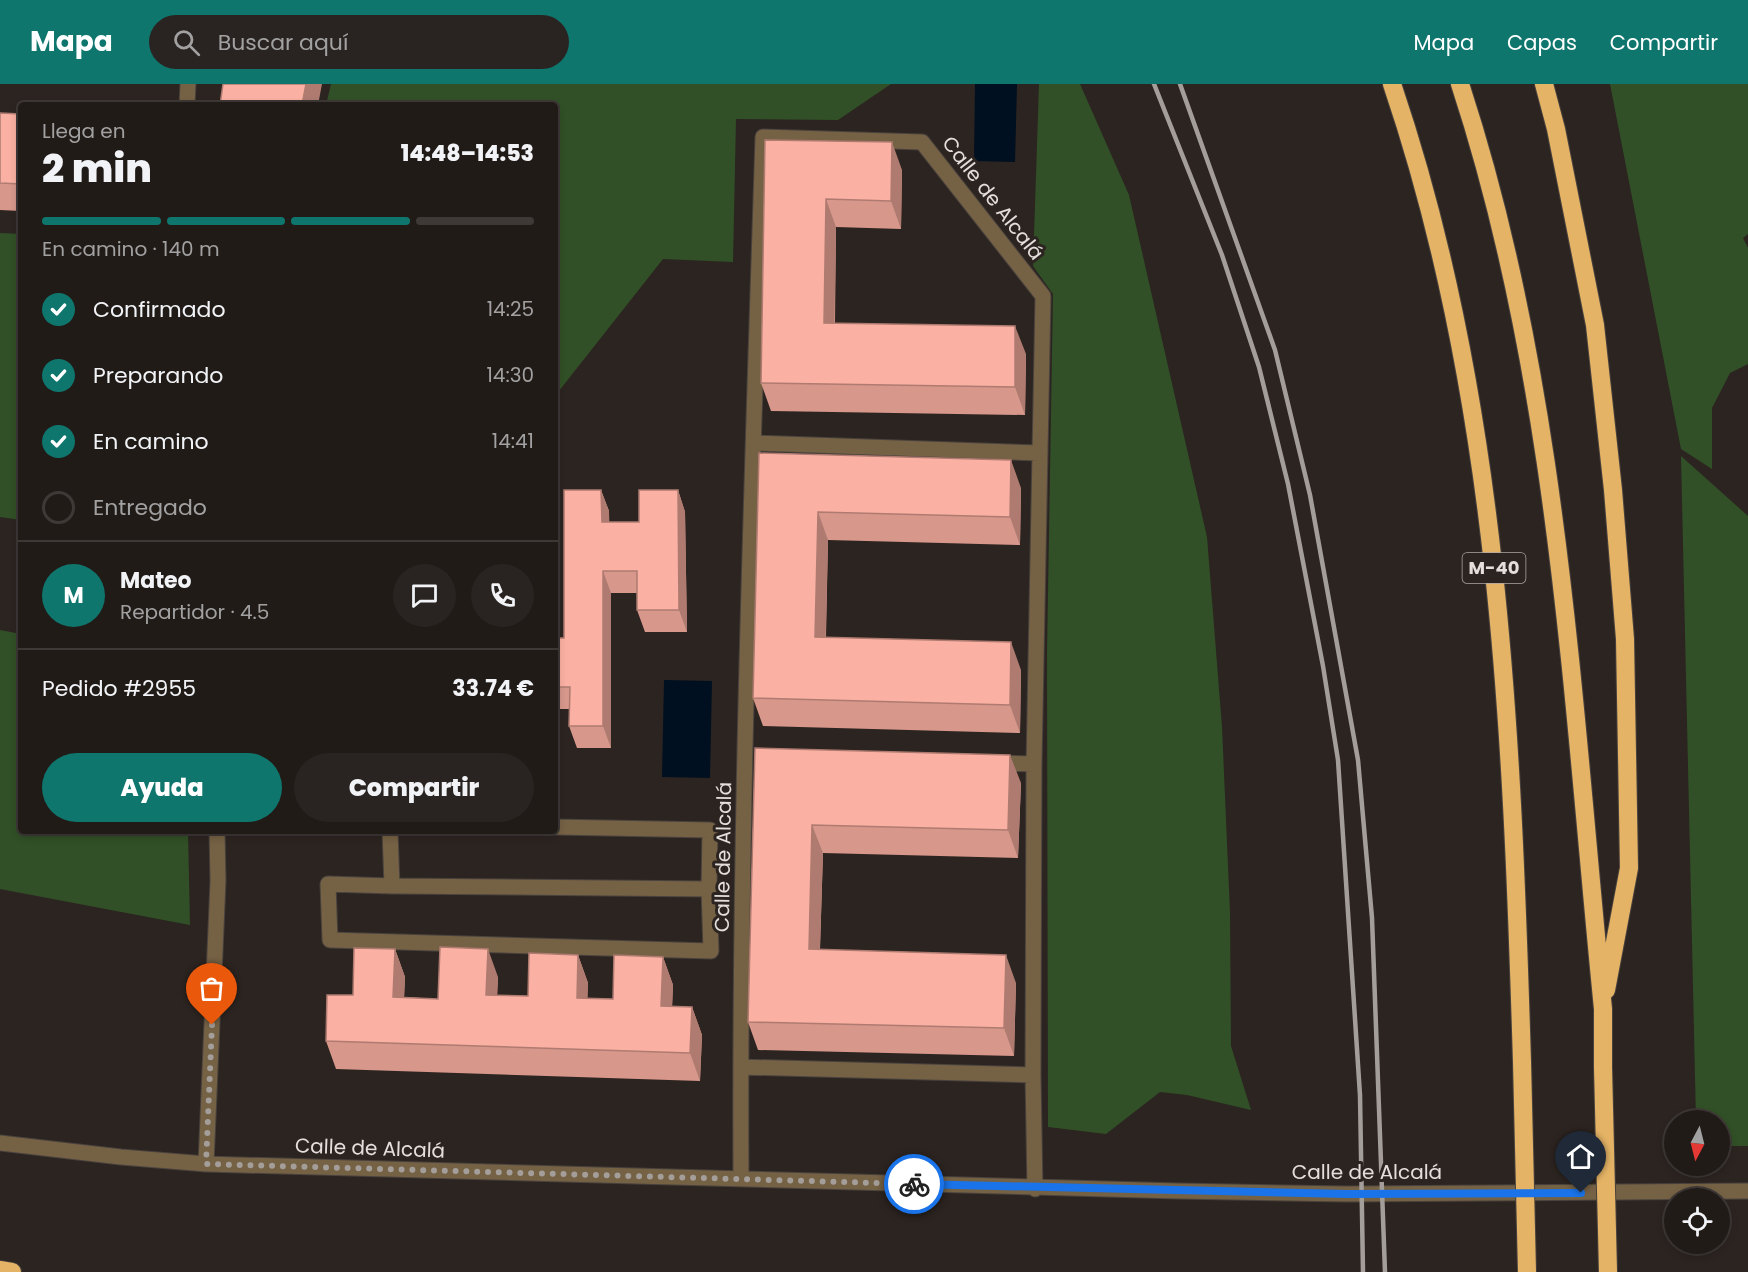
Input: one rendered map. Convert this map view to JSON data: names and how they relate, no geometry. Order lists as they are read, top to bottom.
{
  "streets": {
    "highway": ["M-40"],
    "street": ["Calle de Alcalá"]
  },
  "north": "bottom",
  "page": {
    "header": "Mapa",
    "search": "Buscar aquí",
    "nav": ["Mapa", "Capas", "Compartir"],
    "heading": ["2 min", "Llega en", "14:48–14:53"],
    "panel": [
      "Mateo",
      "Repartidor · 4.5",
      "Pedido #2955",
      "33.74 €"
    ],
    "bar": "En camino · 140 m",
    "list": [
      ["Confirmado", "14:25"],
      ["Preparando", "14:30"],
      ["En camino", "14:41"],
      "Entregado"
    ],
    "round": "M",
    "buttons": ["Ayuda", "Compartir"]
  }
}
